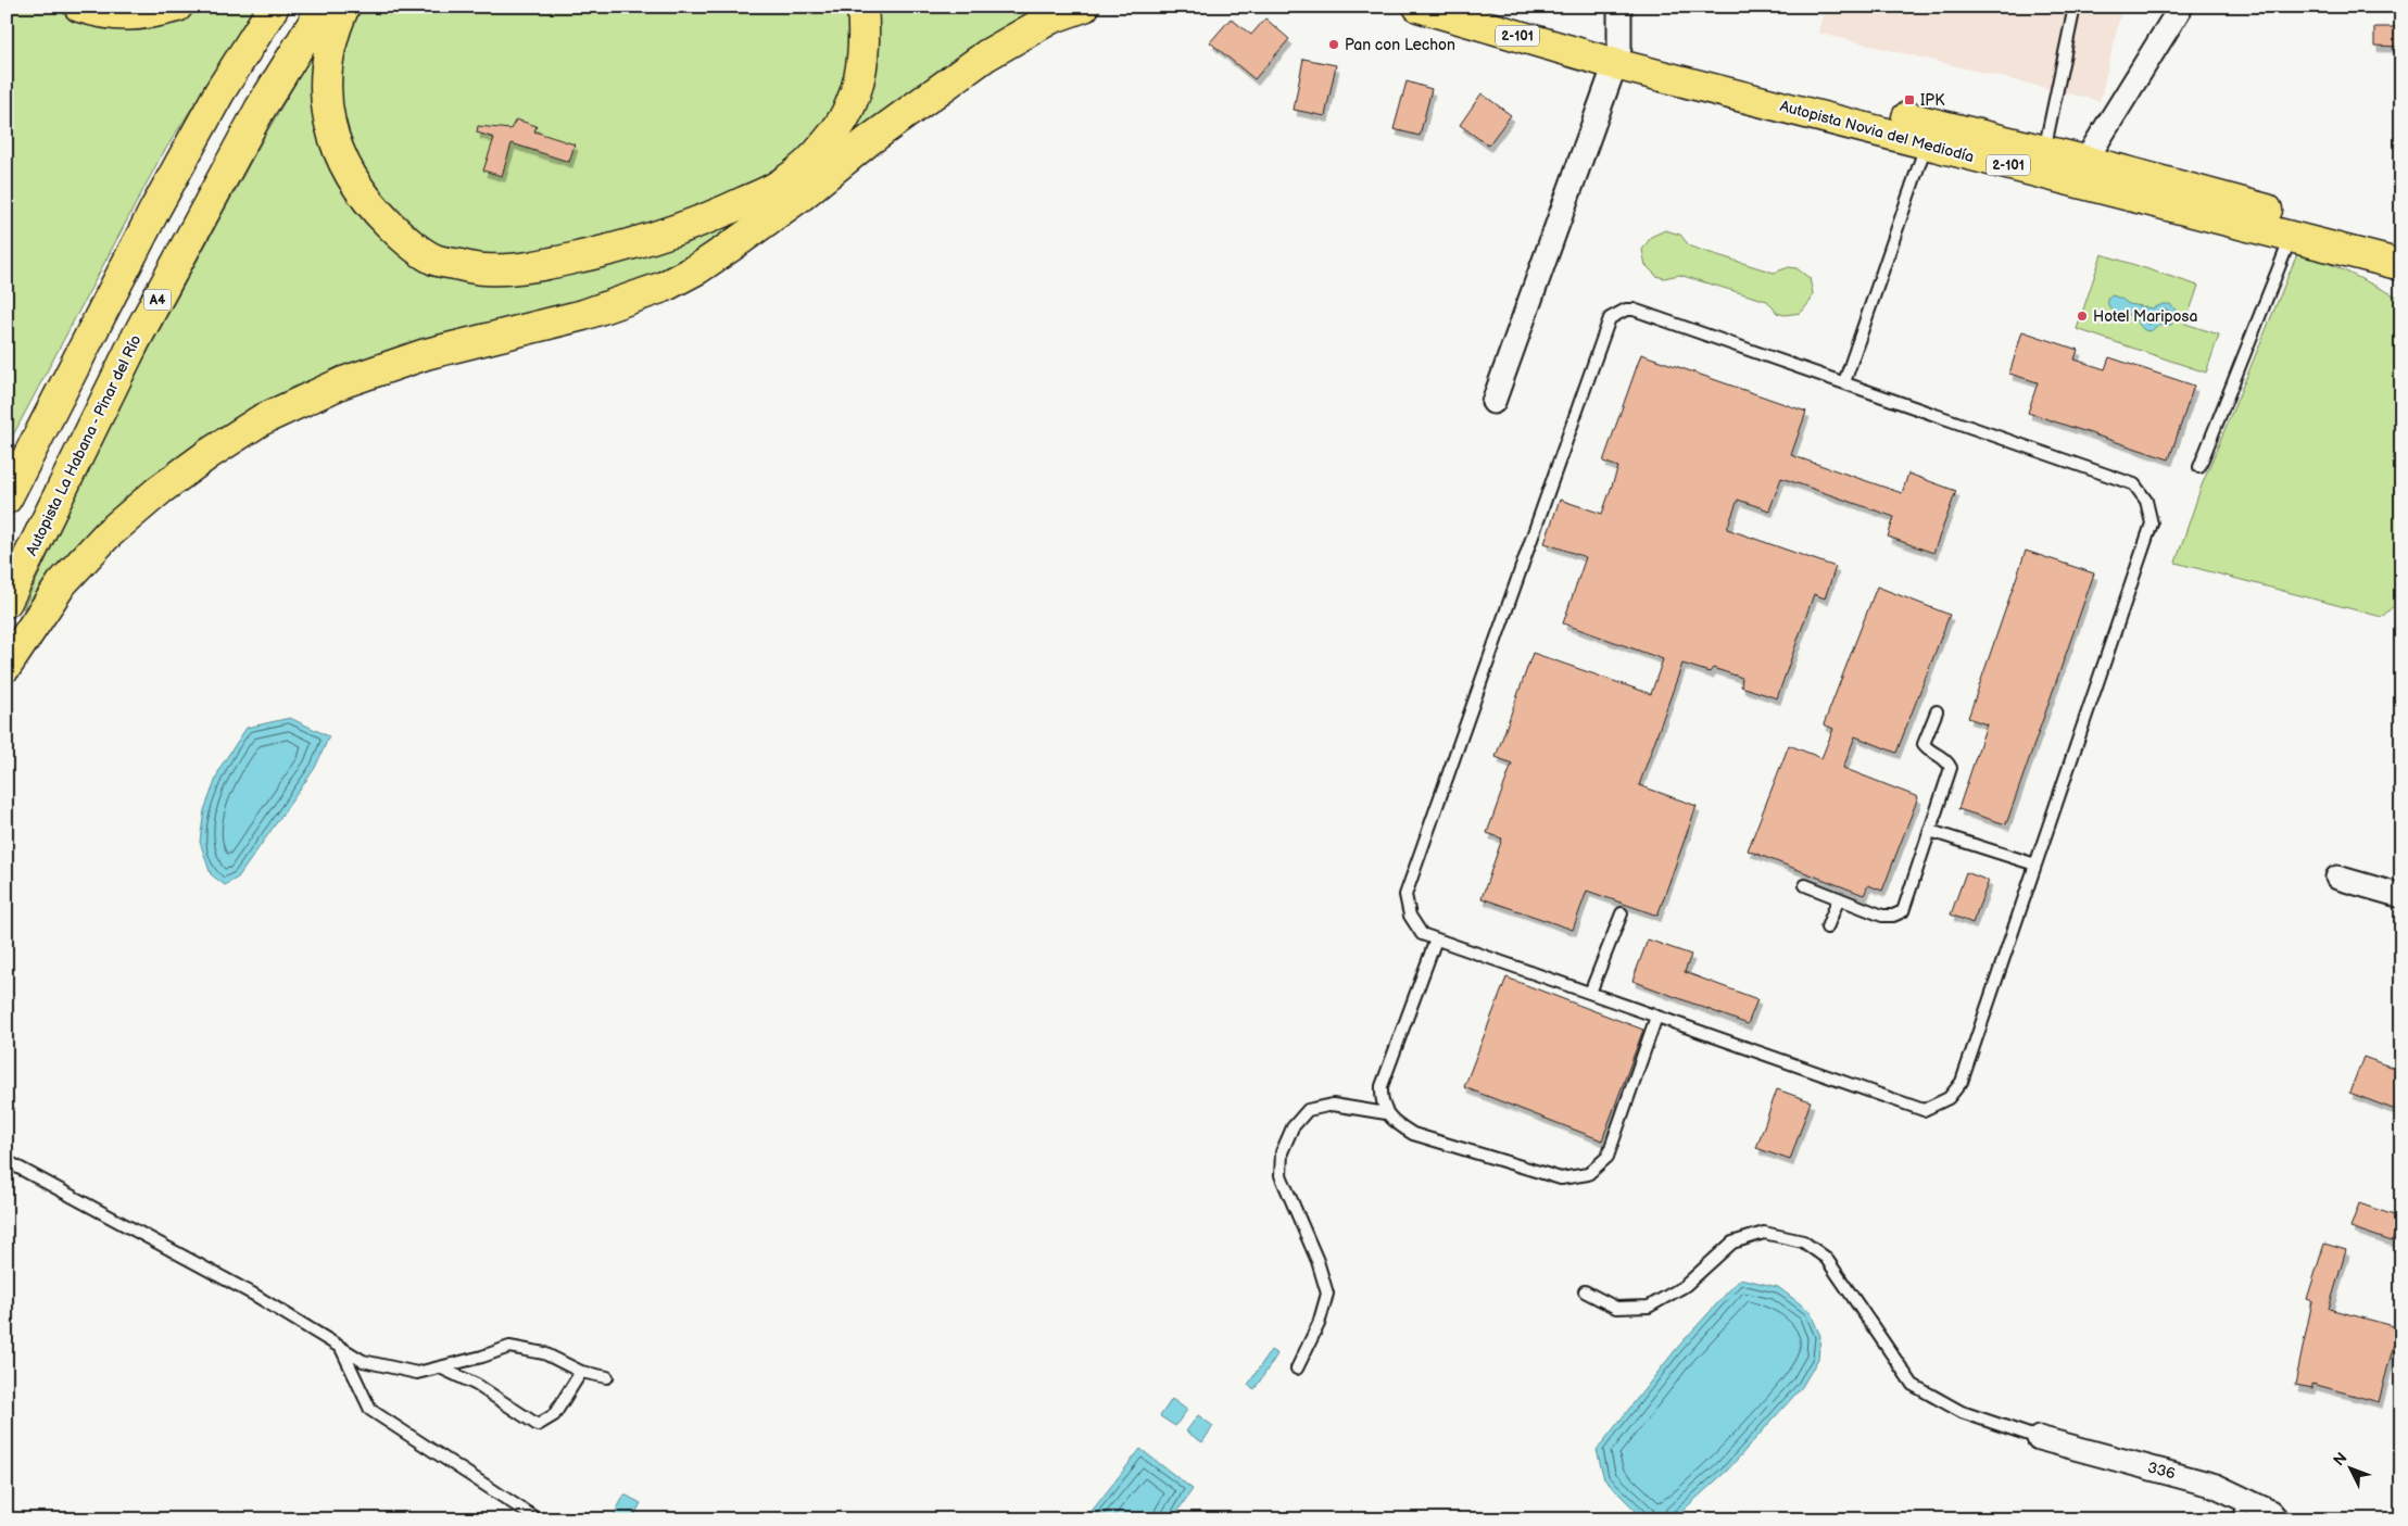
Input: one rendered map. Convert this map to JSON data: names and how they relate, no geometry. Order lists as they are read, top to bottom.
{
  "streets": {
    "highway": [
      "2-101",
      "Autopista Novia del Mediodía",
      "A4",
      "Autopista La Habana - Pinar del Río"
    ],
    "street": ["336"]
  },
  "places": {
    "other": ["Pan con Lechon", "Hotel Mariposa"],
    "transit": ["IPK"]
  },
  "north": "top left"
}
